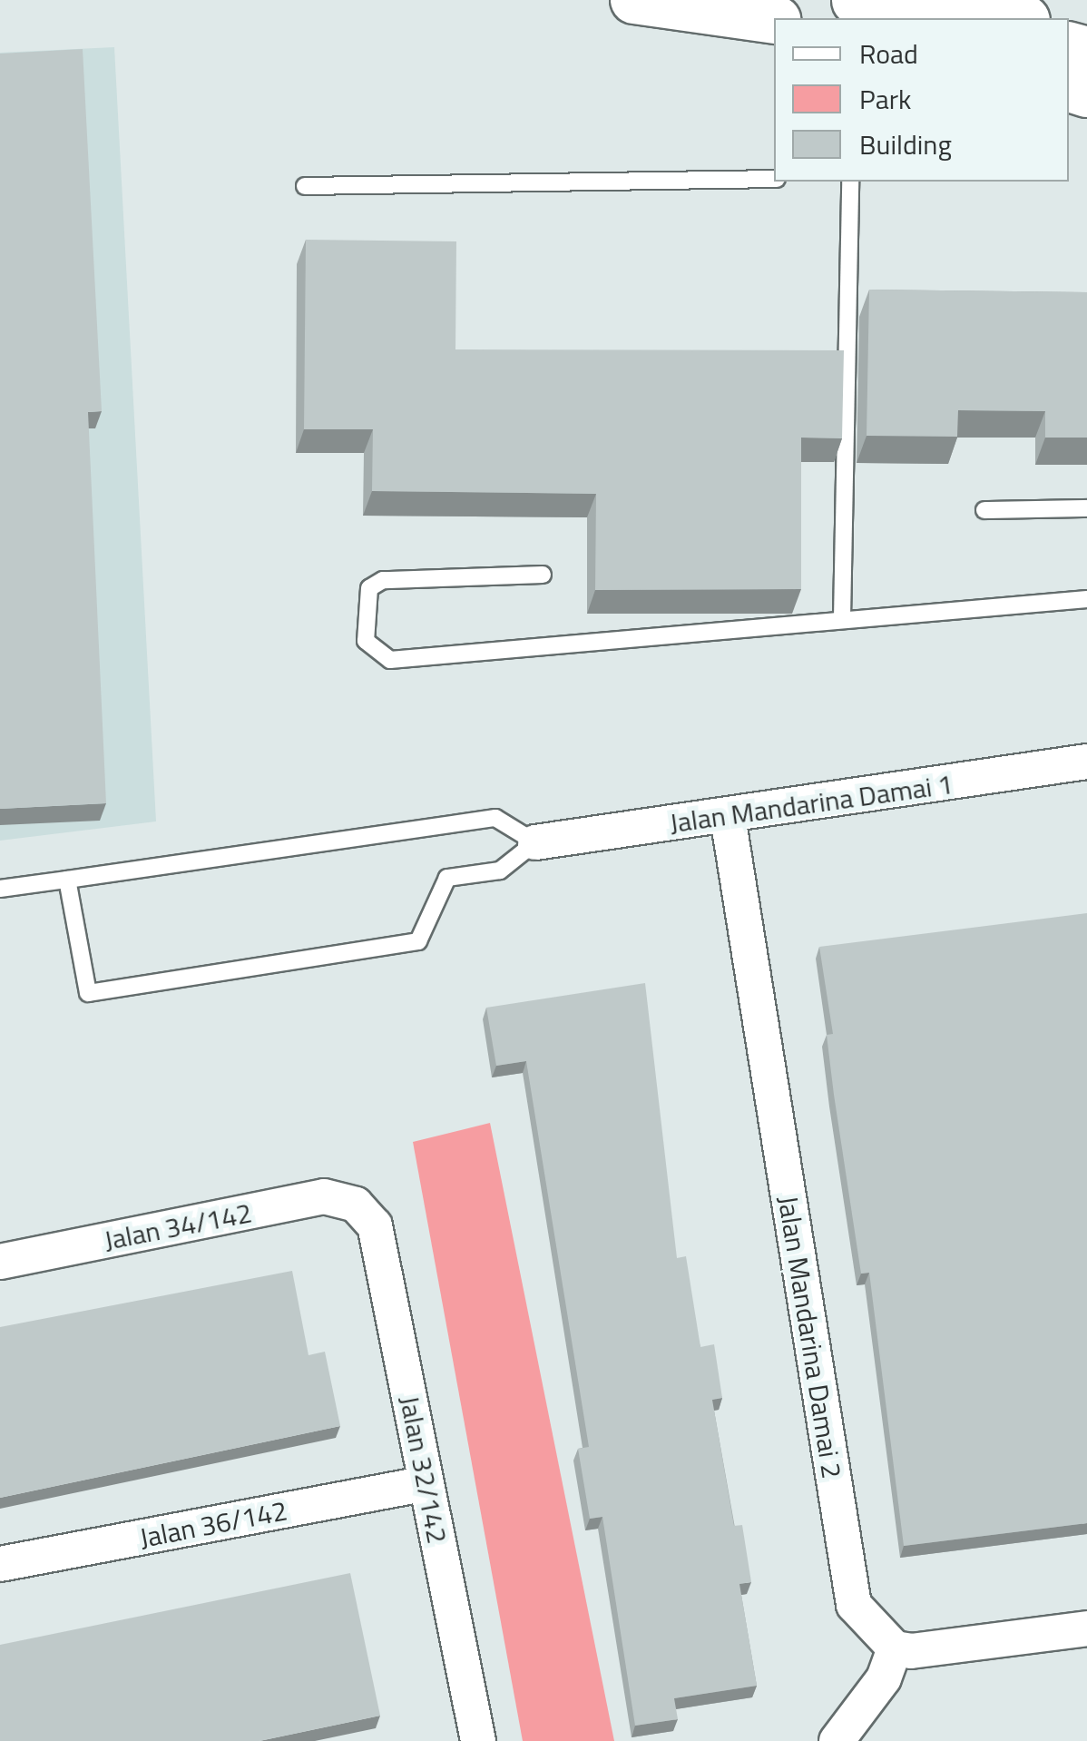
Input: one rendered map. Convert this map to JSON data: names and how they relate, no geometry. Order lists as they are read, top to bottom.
{
  "streets": {
    "street": [
      "Jalan Mandarina Damai 1",
      "Jalan 34/142",
      "Jalan Mandarina Damai 2",
      "Jalan 32/142",
      "Jalan 36/142"
    ]
  },
  "crossings": [
    ["Jalan Mandarina Damai 1", "Jalan Mandarina Damai 2"],
    ["Jalan 34/142", "Jalan 32/142"],
    ["Jalan 32/142", "Jalan 36/142"]
  ],
  "legend": ["Road", "Park", "Building"]
}
